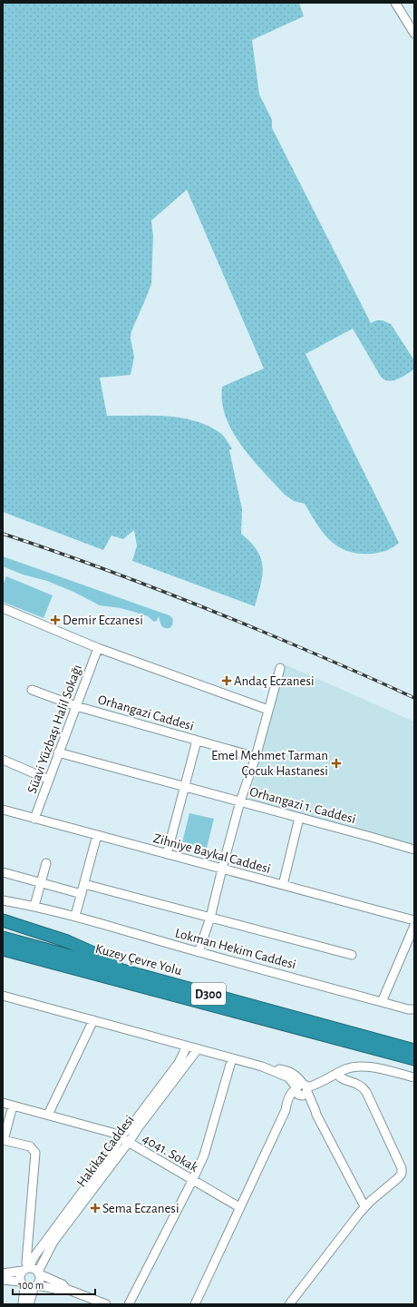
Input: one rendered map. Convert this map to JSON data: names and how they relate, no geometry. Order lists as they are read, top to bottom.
{
  "streets": {
    "highway": ["Kuzey Çevre Yolu", "D300"],
    "street": [
      "Orhangazi Caddesi",
      "Süavi Yüzbaşı Halil Sokağı",
      "Orhangazi 1. Caddesi",
      "Zihniye Baykal Caddesi",
      "Lokman Hekim Caddesi",
      "Hakikat Caddesi",
      "4041. Sokak"
    ]
  },
  "crossings": [
    ["Orhangazi Caddesi", "Süavi Yüzbaşı Halil Sokağı"],
    ["Süavi Yüzbaşı Halil Sokağı", "Orhangazi 1. Caddesi"],
    ["Süavi Yüzbaşı Halil Sokağı", "Zihniye Baykal Caddesi"],
    ["Hakikat Caddesi", "4041. Sokak"]
  ],
  "places": {
    "health": [
      "Demir Eczanesi",
      "Andaç Eczanesi",
      "Emel Mehmet Tarman Çocuk Hastanesi",
      "Sema Eczanesi"
    ]
  },
  "scale_bar": "100 m"
}
